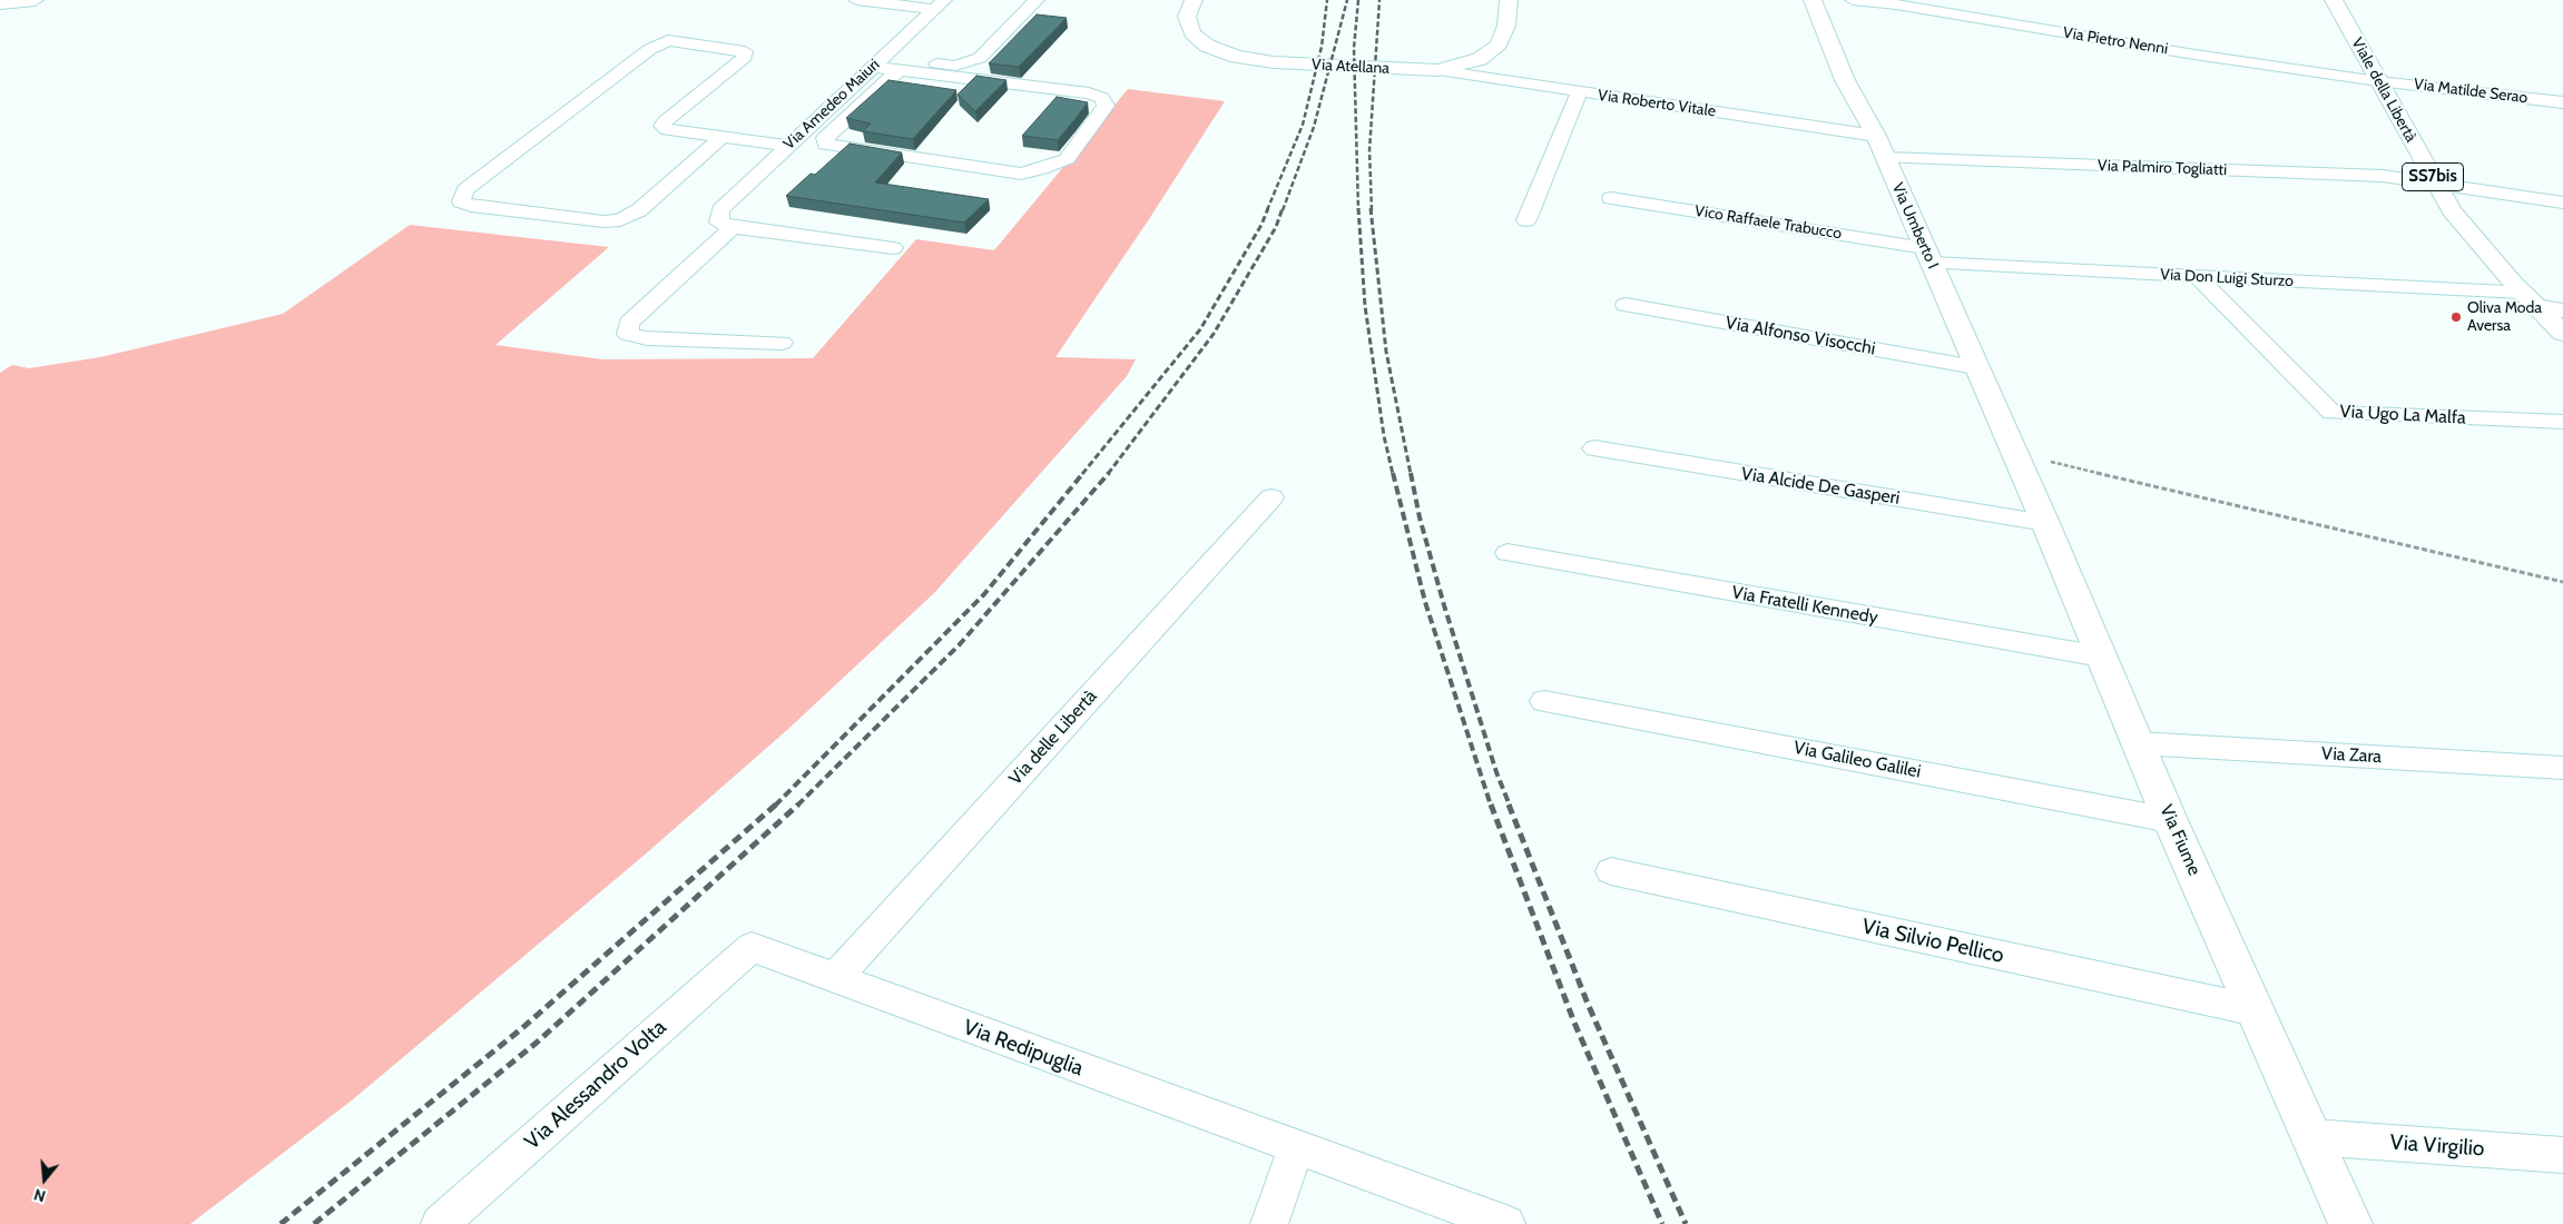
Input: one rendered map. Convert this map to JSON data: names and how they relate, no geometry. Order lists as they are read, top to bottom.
{
  "streets": {
    "main road": [
      "Via Atellana",
      "Viale della Libertà",
      "SS7bis",
      "Via Umberto I",
      "Via Fiume"
    ],
    "street": [
      "Via Pietro Nenni",
      "Via Matilde Serao",
      "Via Roberto Vitale",
      "Via Amedeo Maiuri",
      "Via Palmiro Togliatti",
      "Vico Raffaele Trabucco",
      "Via Don Luigi Sturzo",
      "Via Alfonso Visocchi",
      "Via Ugo La Malfa",
      "Via Alcide De Gasperi",
      "Via Fratelli Kennedy",
      "Via delle Libertà",
      "Via Zara",
      "Via Galileo Galilei",
      "Via Silvio Pellico",
      "Via Redipuglia",
      "Via Alessandro Volta",
      "Via Virgilio"
    ]
  },
  "crossings": [
    ["Via Pietro Nenni", "Viale della Libertà"],
    ["Via Pietro Nenni", "Via Matilde Serao"],
    ["Via Atellana", "Via Roberto Vitale"],
    ["Viale della Libertà", "Via Matilde Serao"],
    ["Viale della Libertà", "Via Palmiro Togliatti"],
    ["Viale della Libertà", "Via Don Luigi Sturzo"],
    ["Via Roberto Vitale", "Via Umberto I"],
    ["Via Palmiro Togliatti", "Via Umberto I"],
    ["Vico Raffaele Trabucco", "Via Umberto I"],
    ["Vico Raffaele Trabucco", "Via Don Luigi Sturzo"],
    ["Via Umberto I", "Via Don Luigi Sturzo"],
    ["Via Umberto I", "Via Alfonso Visocchi"],
    ["Via Umberto I", "Via Fiume"],
    ["Via Don Luigi Sturzo", "Via Ugo La Malfa"],
    ["Via Alcide De Gasperi", "Via Fiume"],
    ["Via Fratelli Kennedy", "Via Fiume"],
    ["Via delle Libertà", "Via Redipuglia"],
    ["Via Zara", "Via Fiume"],
    ["Via Galileo Galilei", "Via Fiume"],
    ["Via Fiume", "Via Silvio Pellico"],
    ["Via Fiume", "Via Virgilio"],
    ["Via Redipuglia", "Via Alessandro Volta"]
  ],
  "places": ["Oliva Moda Aversa"],
  "north": "bottom"
}
